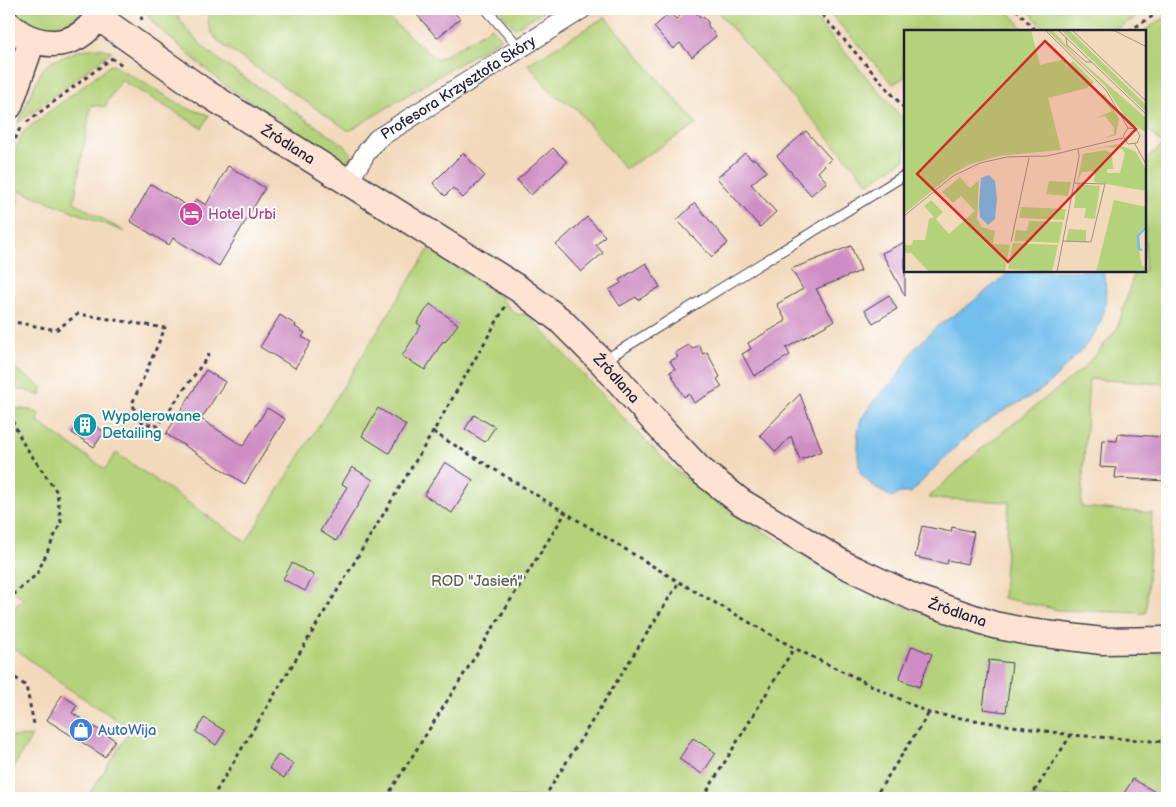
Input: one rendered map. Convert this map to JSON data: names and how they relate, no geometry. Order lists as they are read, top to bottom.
{
  "streets": {
    "street": ["Profesora Krzysztofa Skóry", "Źródlana"]
  },
  "crossings": [
    ["Profesora Krzysztofa Skóry", "Źródlana"]
  ],
  "parks": ["ROD \"Jasień\""],
  "places": {
    "hotel": ["Hotel Urbi"],
    "building": ["Wypolerowane Detailing"],
    "shop": ["AutoWija"]
  }
}
